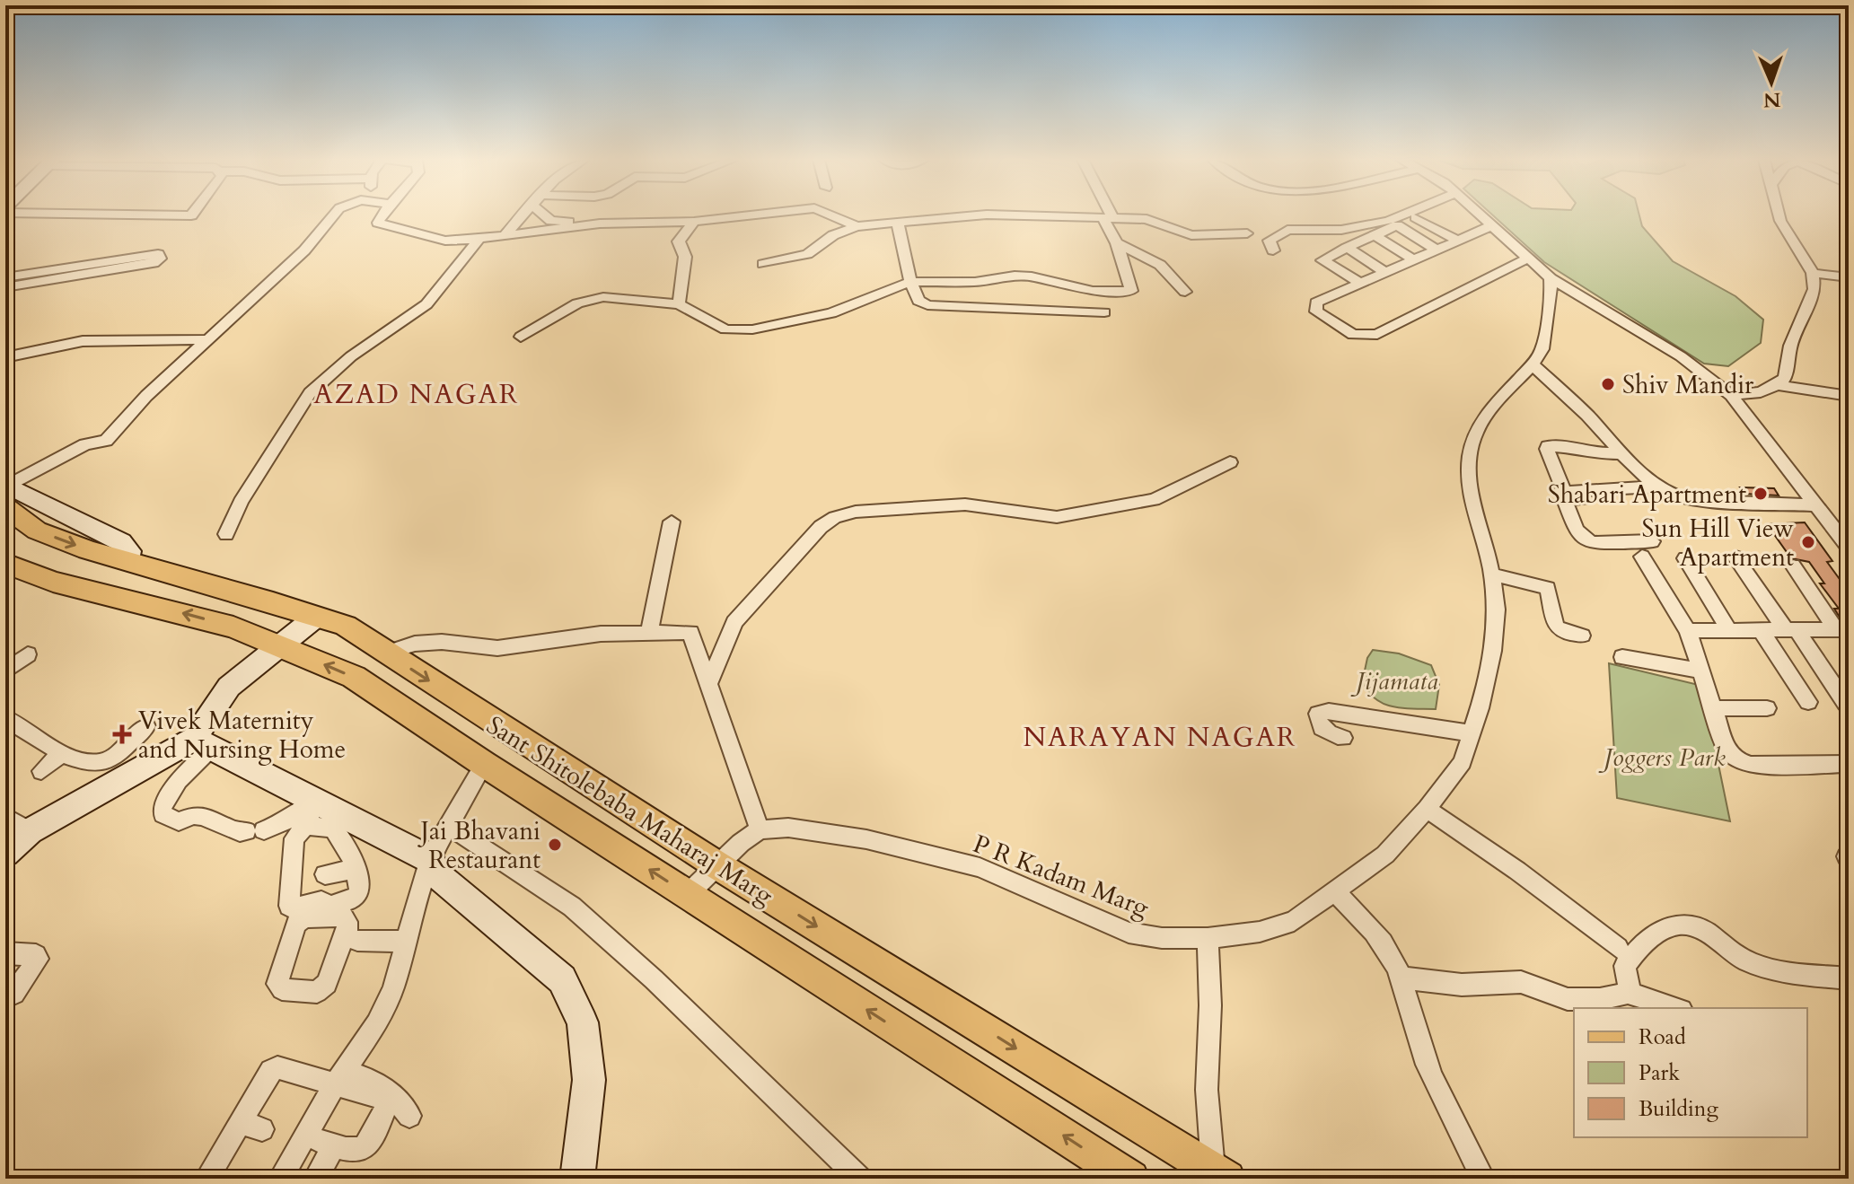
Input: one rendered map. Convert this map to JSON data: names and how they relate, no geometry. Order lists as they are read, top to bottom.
{
  "streets": {
    "main road": ["Sant Shitolebaba Maharaj Marg"],
    "street": ["P R Kadam Marg"]
  },
  "districts": ["AZAD NAGAR", "NARAYAN NAGAR"],
  "parks": ["Jijamata", "Joggers Park"],
  "places": {
    "other": [
      "Shiv Mandir",
      "Shabari Apartment",
      "Sun Hill View Apartment",
      "Jai Bhavani Restaurant"
    ],
    "health": ["Vivek Maternity and Nursing Home"]
  },
  "legend": ["Road", "Park", "Building"],
  "north": "bottom"
}
